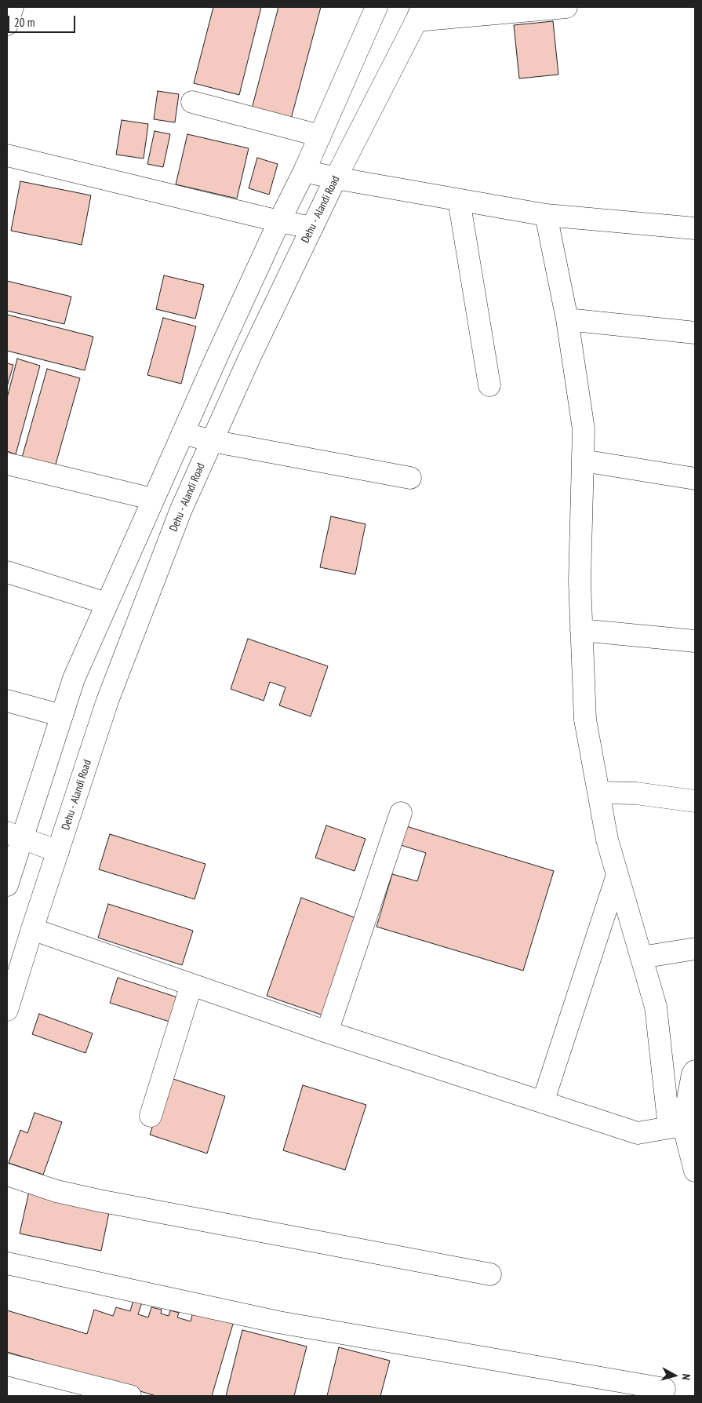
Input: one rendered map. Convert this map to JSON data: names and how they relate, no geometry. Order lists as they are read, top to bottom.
{
  "streets": {
    "main road": ["Dehu - Alandi Road"]
  },
  "scale_bar": "20 m",
  "north": "right"
}
